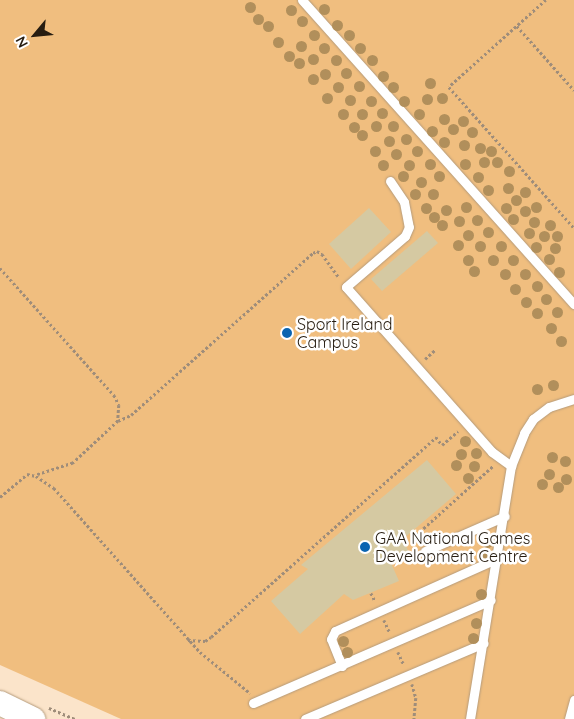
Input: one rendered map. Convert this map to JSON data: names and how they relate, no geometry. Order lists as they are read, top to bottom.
{
  "places": ["Sport Ireland Campus", "GAA National Games Development Centre"],
  "north": "bottom left"
}
